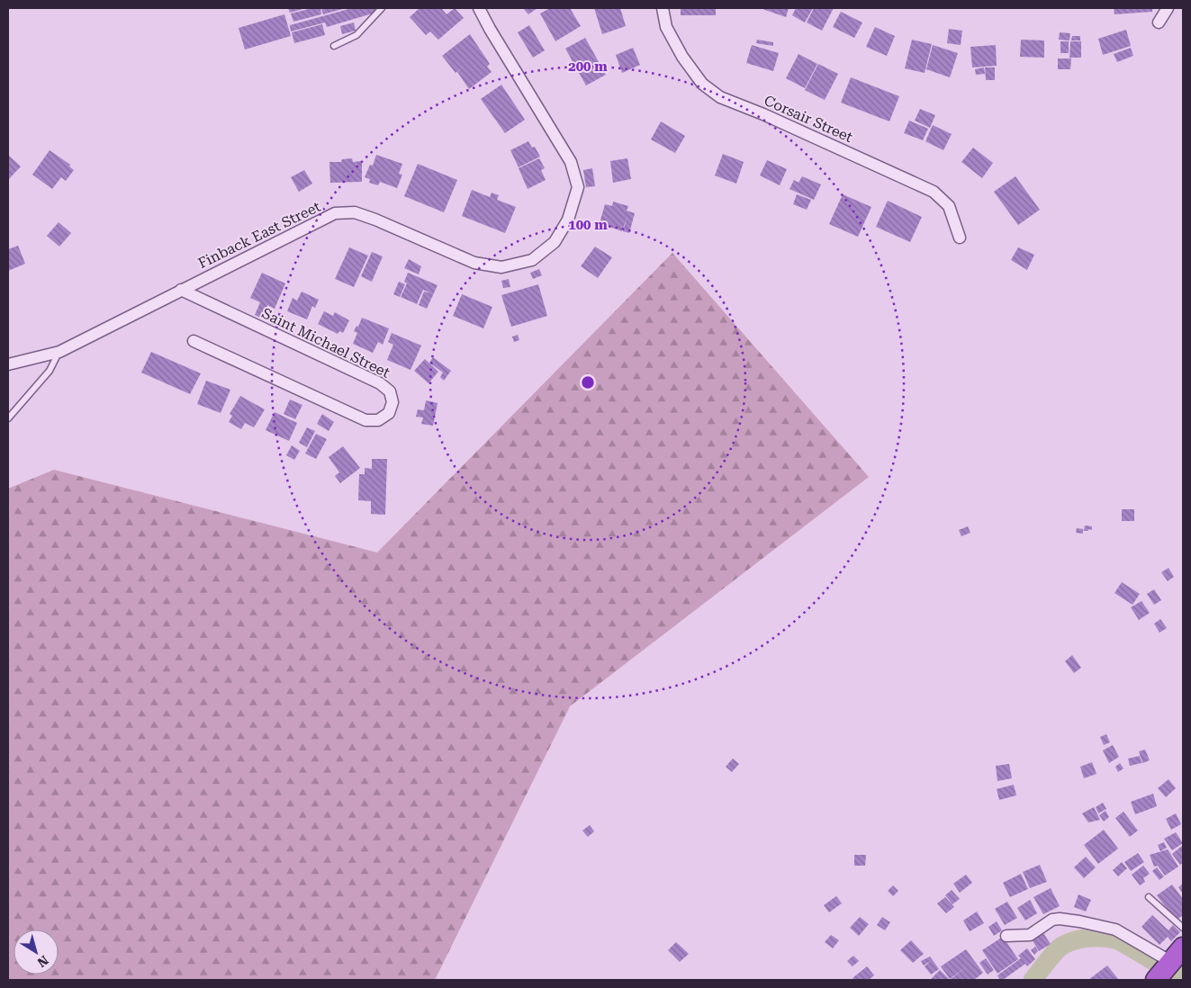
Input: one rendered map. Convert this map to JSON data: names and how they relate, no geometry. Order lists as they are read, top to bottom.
{
  "streets": {
    "street": ["Corsair Street", "Finback East Street", "Saint Michael Street"]
  },
  "crossings": [
    ["Finback East Street", "Saint Michael Street"]
  ],
  "north": "bottom right",
  "rings": ["200 m", "100 m"]
}
